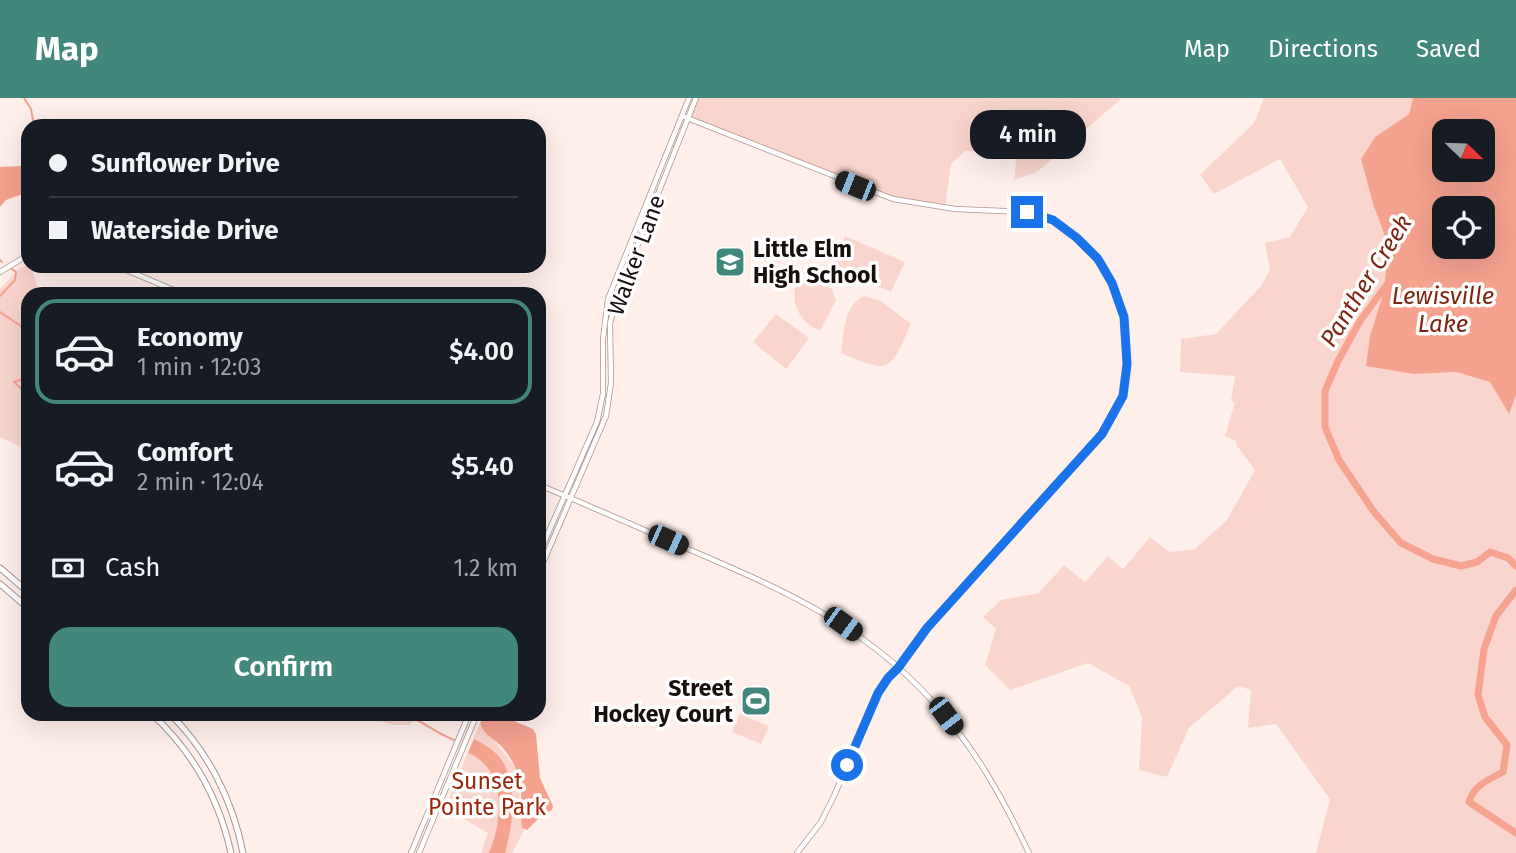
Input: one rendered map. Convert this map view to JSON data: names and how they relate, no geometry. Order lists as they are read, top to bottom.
{
  "streets": {
    "street": ["Walker Lane"]
  },
  "water": ["Panther Creek", "Lewisville Lake"],
  "parks": ["Sunset Pointe Park"],
  "places": {
    "school or university": ["Little Elm High School"],
    "sports": ["Street Hockey Court"]
  },
  "north": "bottom right",
  "page": {
    "header": "Map",
    "nav": ["Map", "Directions", "Saved"],
    "bubble": "4 min",
    "banner": ["Sunflower Drive", "Waterside Drive"],
    "list": [
      {
        "name": "Economy",
        "note": "1 min · 12:03",
        "value": "$4.00"
      },
      {
        "name": "Comfort",
        "note": "2 min · 12:04",
        "value": "$5.40"
      }
    ],
    "pay": ["Cash", "1.2 km"],
    "buttons": "Confirm"
  }
}
